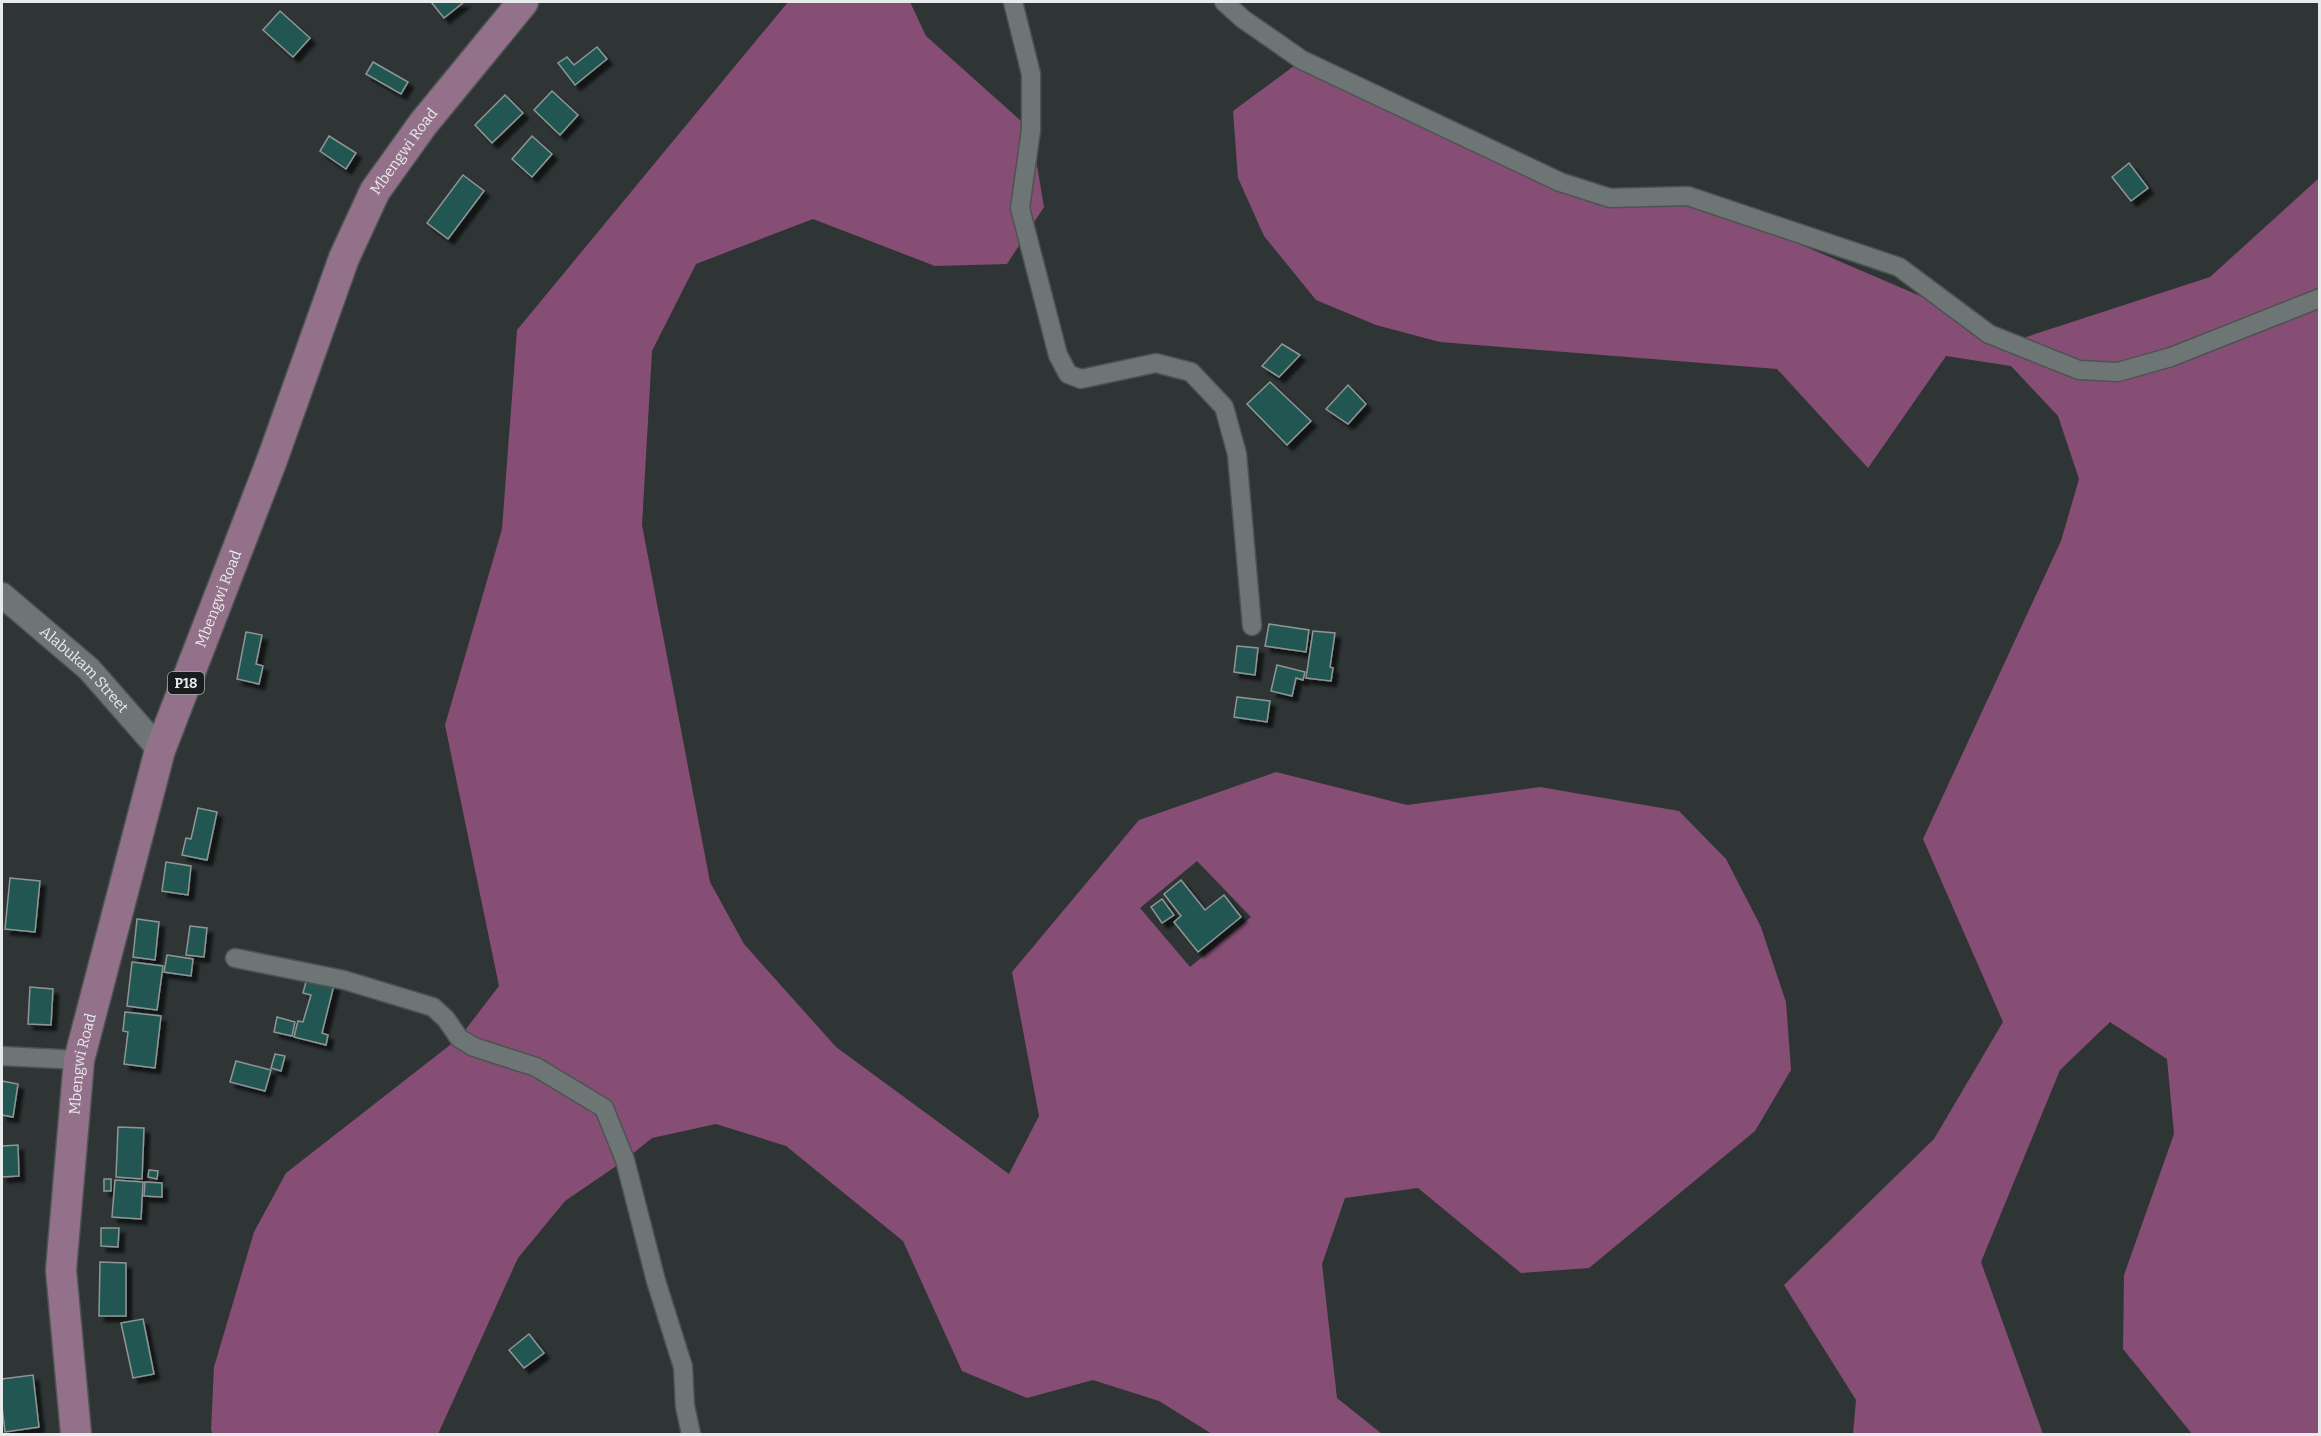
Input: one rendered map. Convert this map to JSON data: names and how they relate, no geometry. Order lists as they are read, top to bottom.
{
  "streets": {
    "main road": ["Mbengwi Road", "P18"],
    "street": ["Alabukam Street"]
  },
  "crossings": [
    ["Mbengwi Road", "Alabukam Street"]
  ]
}
